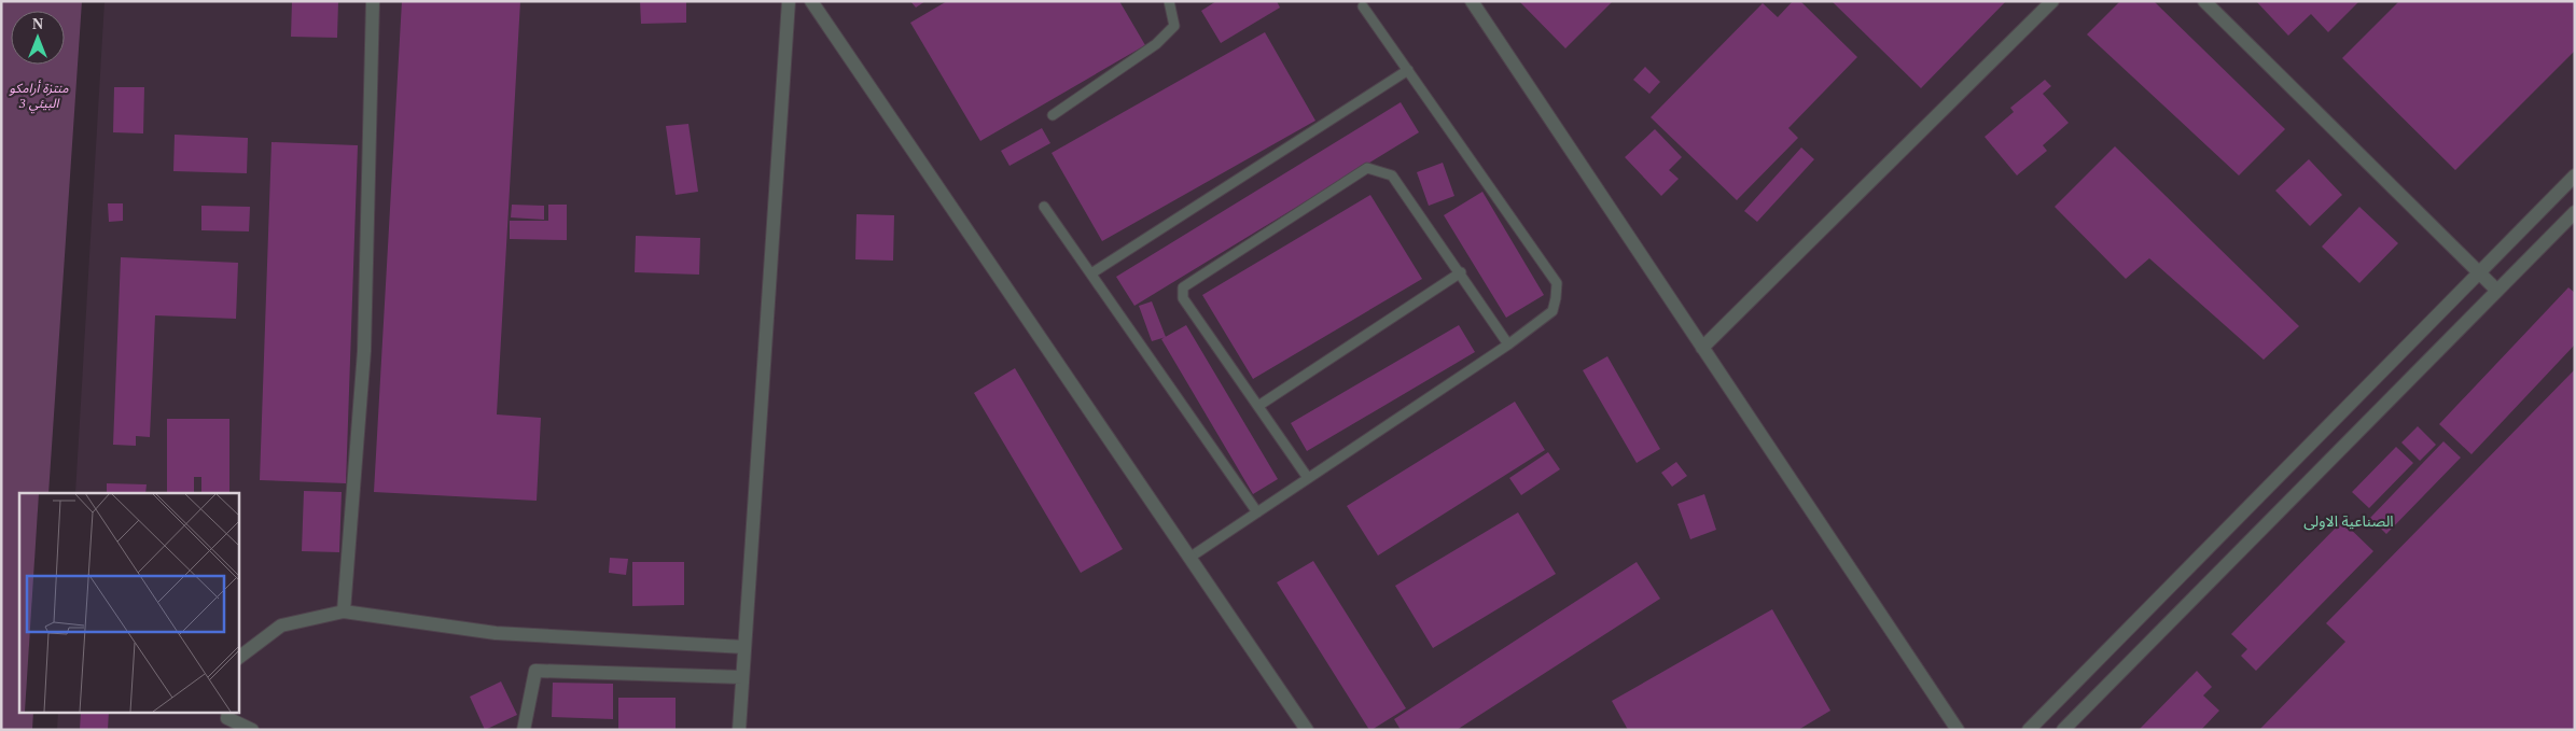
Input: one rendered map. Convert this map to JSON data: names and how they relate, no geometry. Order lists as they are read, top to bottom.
{
  "districts": ["الصناعية الاولى"],
  "parks": ["منتزة أرامكو البيئي 3"],
  "north": "top"
}
